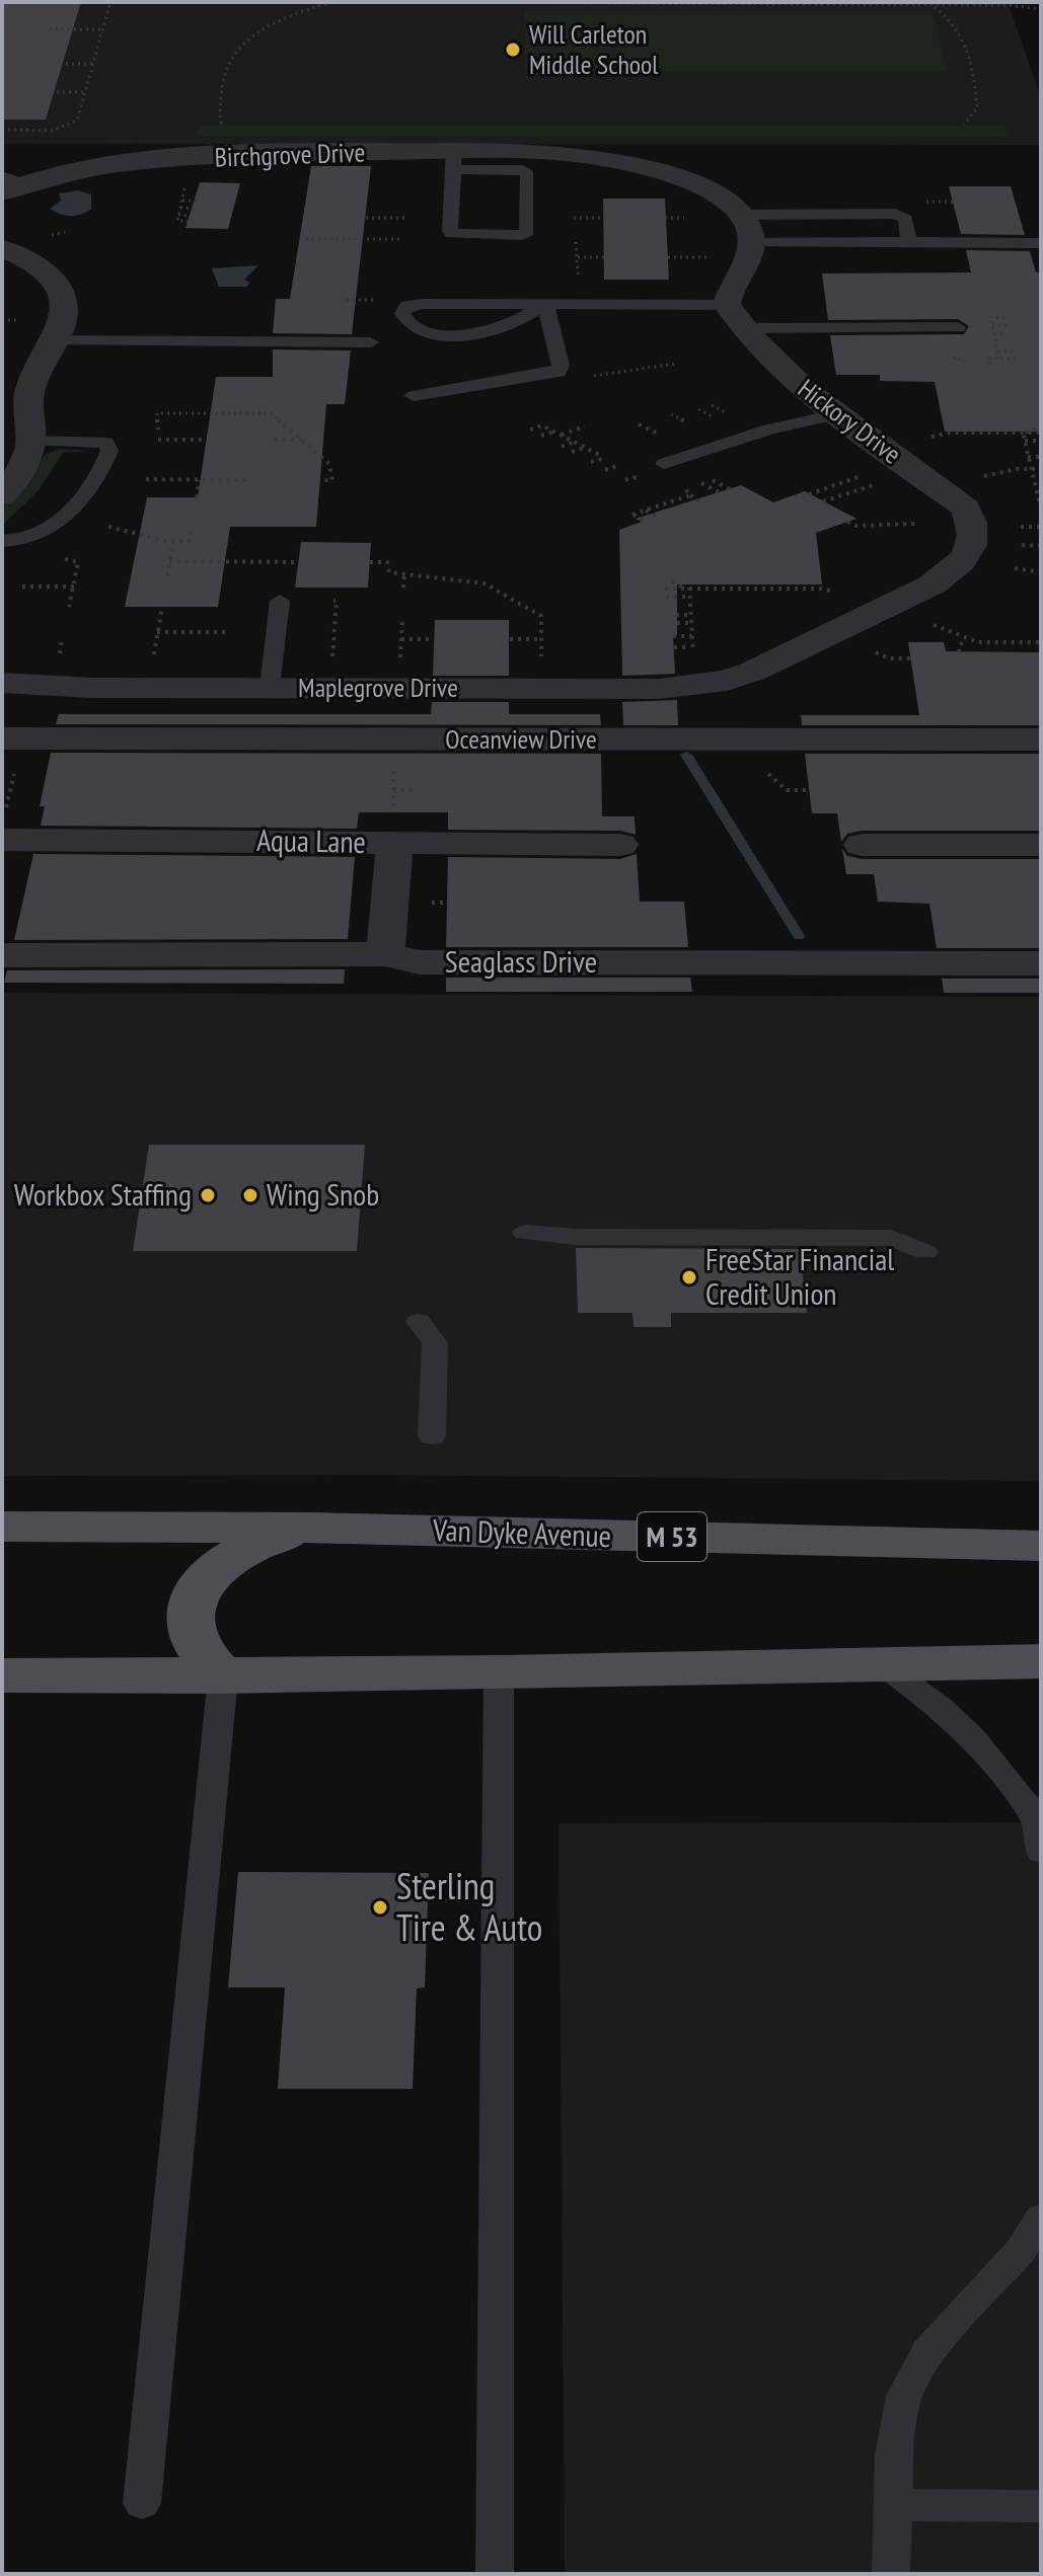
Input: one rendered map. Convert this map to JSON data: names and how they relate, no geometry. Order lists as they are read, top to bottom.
{
  "streets": {
    "main road": ["Van Dyke Avenue", "M 53"],
    "street": [
      "Birchgrove Drive",
      "Hickory Drive",
      "Maplegrove Drive",
      "Oceanview Drive",
      "Aqua Lane",
      "Seaglass Drive"
    ]
  },
  "crossings": [
    ["Hickory Drive", "Maplegrove Drive"]
  ],
  "places": [
    "Will Carleton Middle School",
    "Workbox Staffing",
    "Wing Snob",
    "FreeStar Financial Credit Union",
    "Sterling Tire & Auto"
  ]
}
